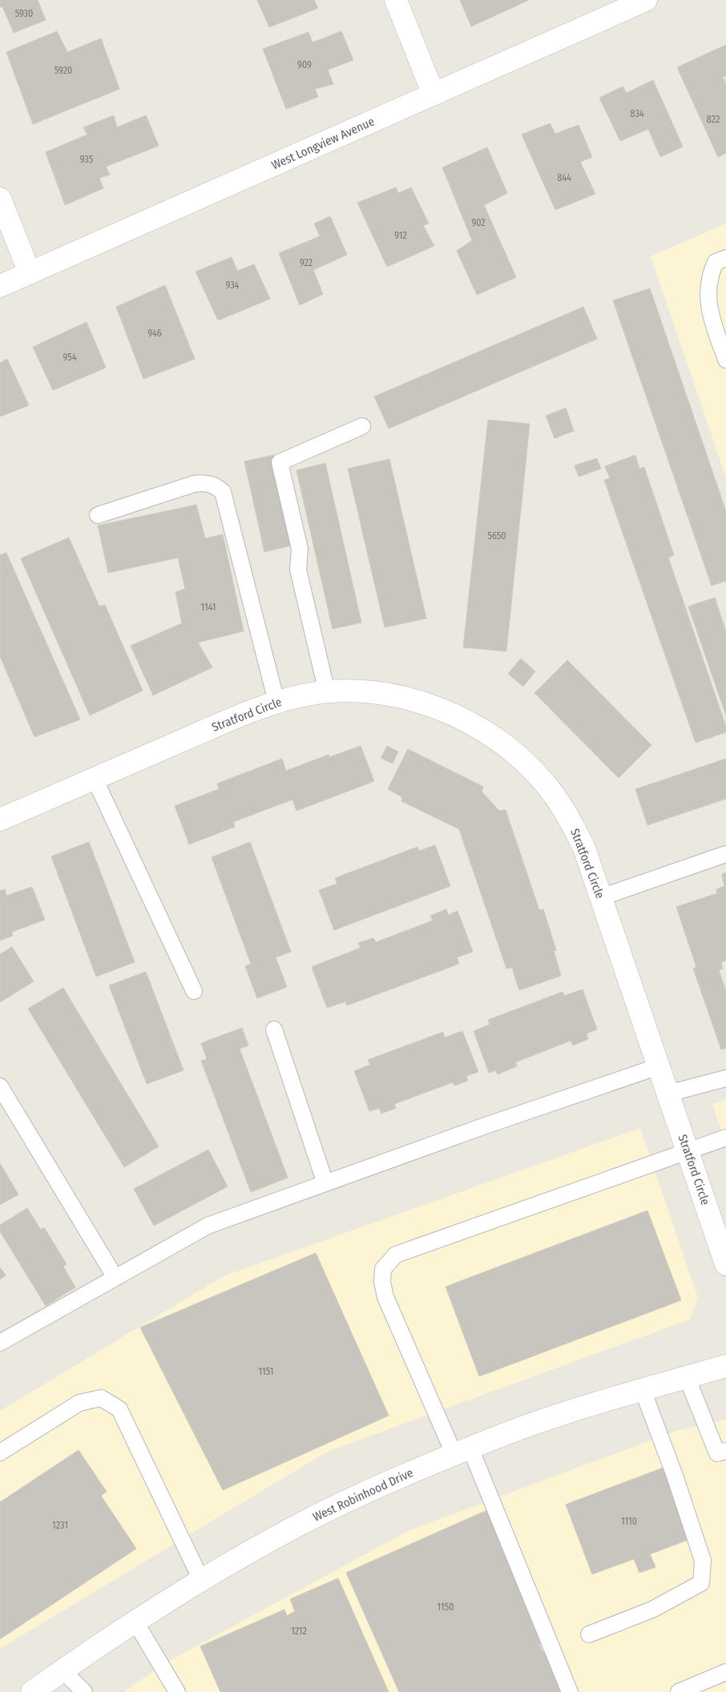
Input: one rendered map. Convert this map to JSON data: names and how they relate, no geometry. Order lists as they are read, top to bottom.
{
  "streets": {
    "street": ["West Longview Avenue", "Stratford Circle", "West Robinhood Drive"]
  },
  "house_numbers": [
    "5930",
    "909",
    "5920",
    "834",
    "822",
    "935",
    "844",
    "902",
    "912",
    "922",
    "934",
    "946",
    "954",
    "5650",
    "1141",
    "1151",
    "1110",
    "1231",
    "1150",
    "1212"
  ]
}
